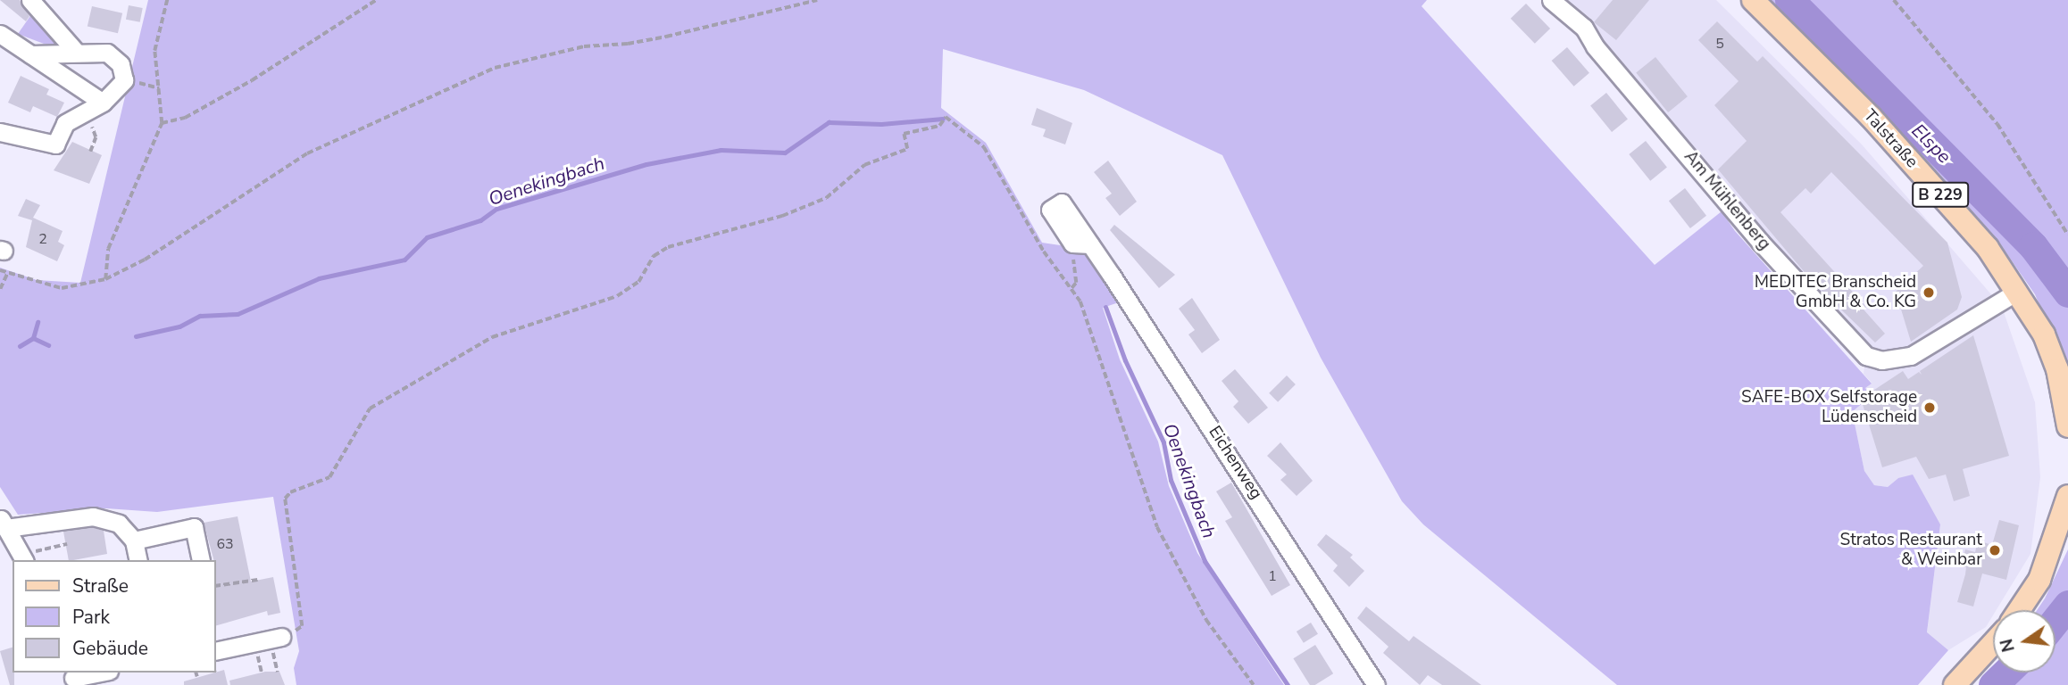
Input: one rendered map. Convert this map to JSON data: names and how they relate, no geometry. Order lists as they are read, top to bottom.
{
  "streets": {
    "main road": ["Talstraße", "B 229"],
    "street": ["Am Mühlenberg", "Eichenweg"]
  },
  "crossings": [
    ["Talstraße", "Am Mühlenberg"]
  ],
  "water": ["Elspe", "Oenekingbach"],
  "places": ["MEDITEC Branscheid GmbH & Co. KG", "SAFE-BOX Selfstorage Lüdenscheid", "Stratos Restaurant & Weinbar"],
  "house_numbers": [
    "5",
    "2",
    "63",
    "1"
  ],
  "legend": ["Straße", "Park", "Gebäude"],
  "north": "left"
}
